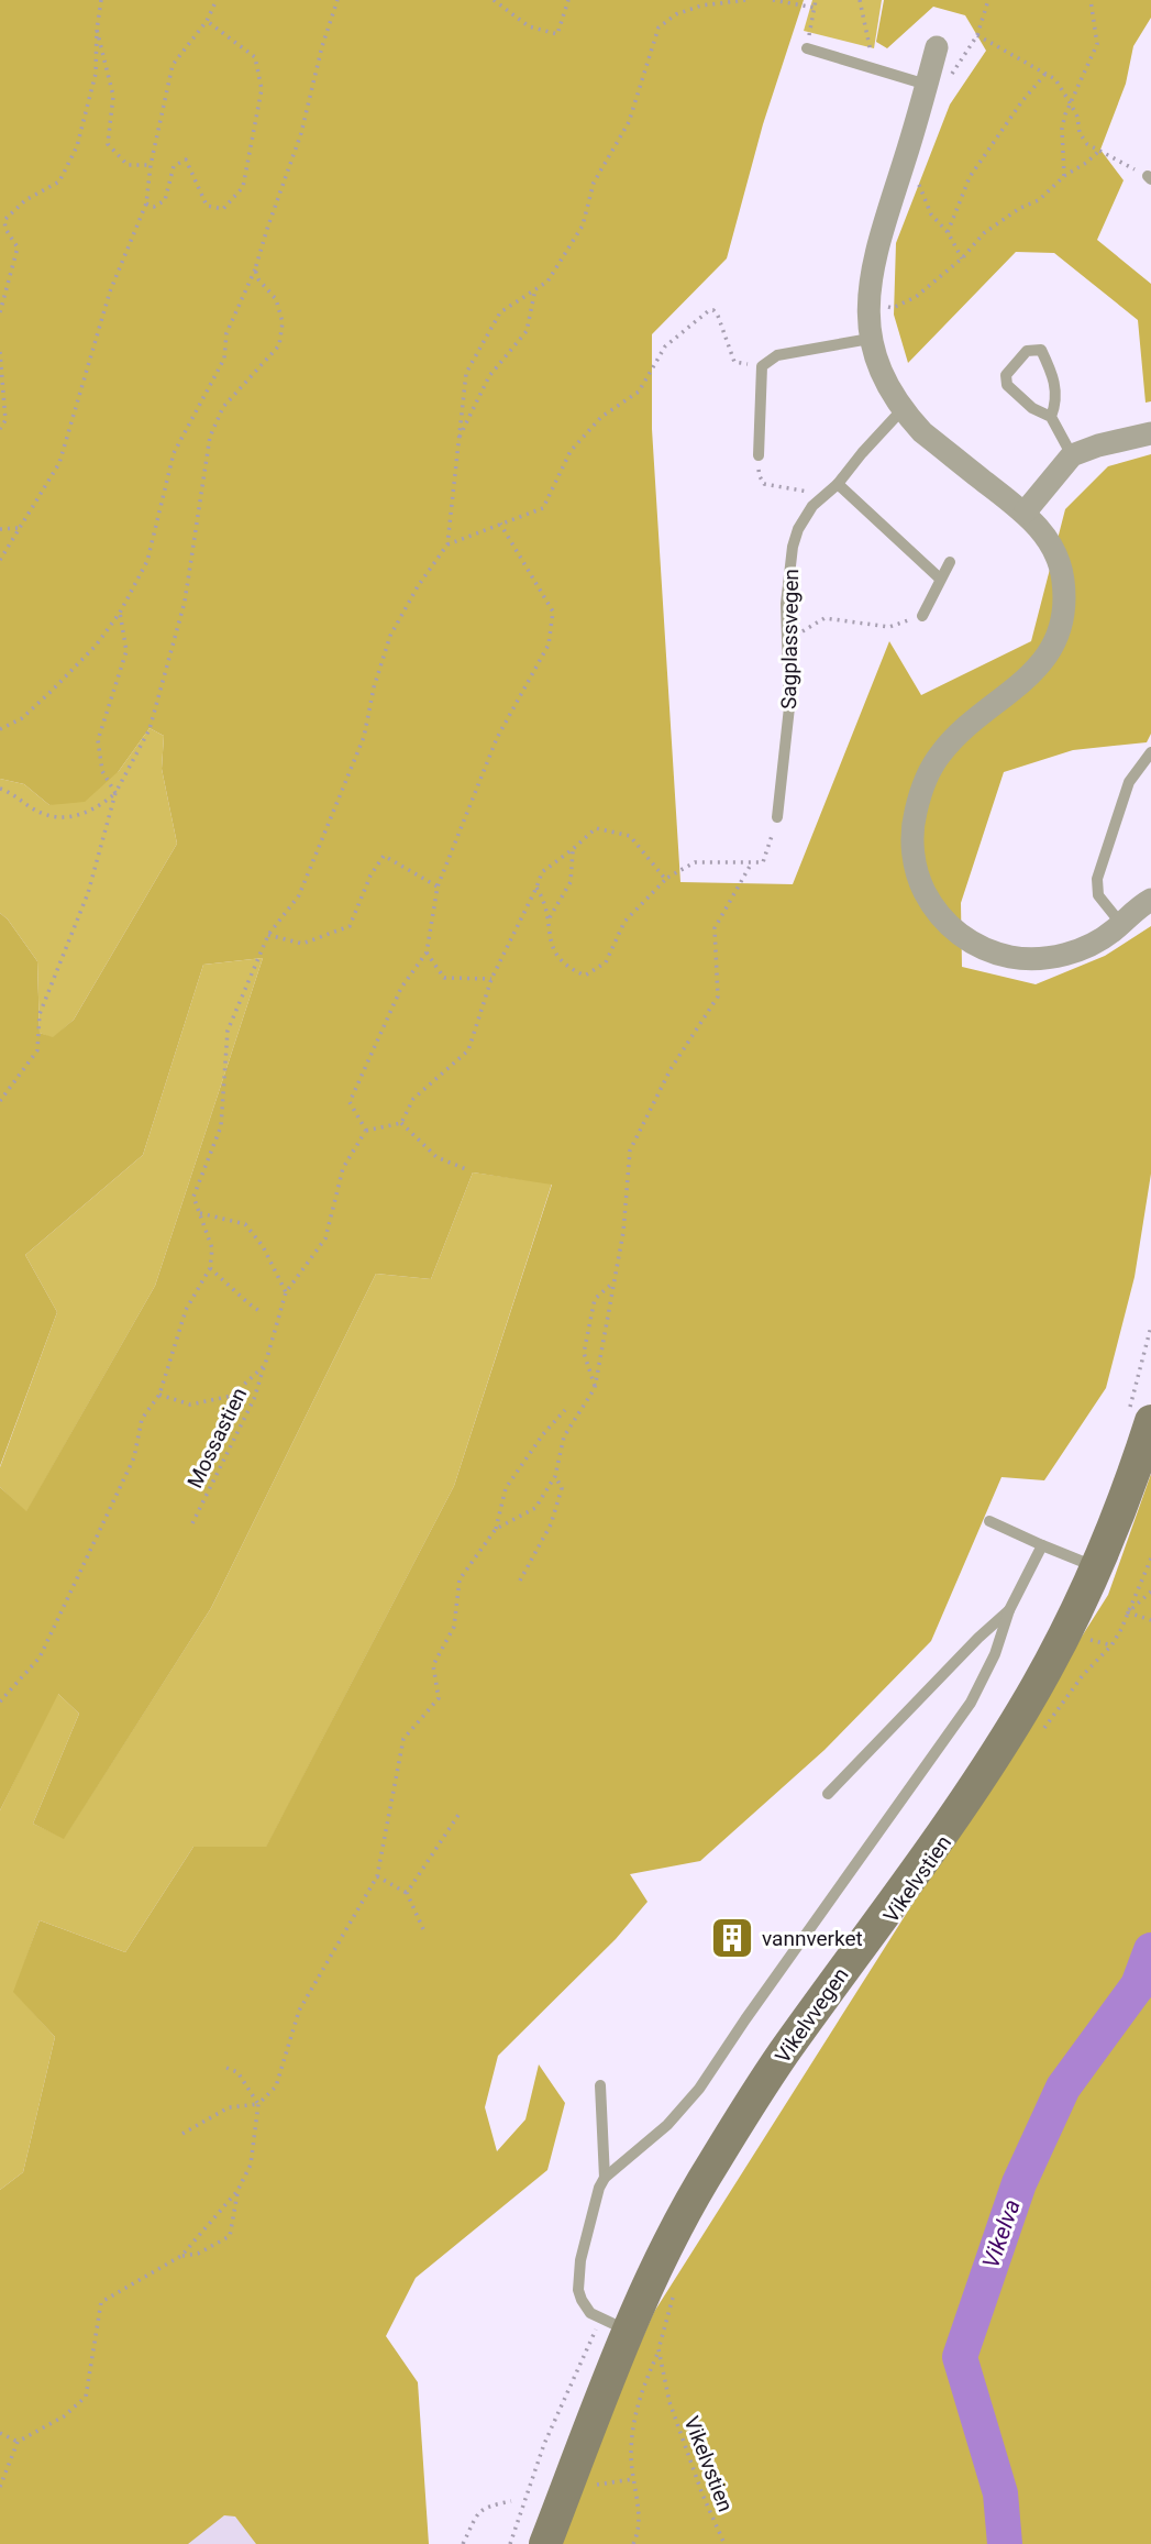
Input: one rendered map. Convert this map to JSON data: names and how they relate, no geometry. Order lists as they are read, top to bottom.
{
  "streets": {
    "street": ["Vikelvvegen"],
    "lane": ["Sagplassvegen"],
    "path": ["Mossastien", "Vikelvstien"]
  },
  "water": ["Vikelva"],
  "places": {
    "building": ["vannverket"]
  }
}
